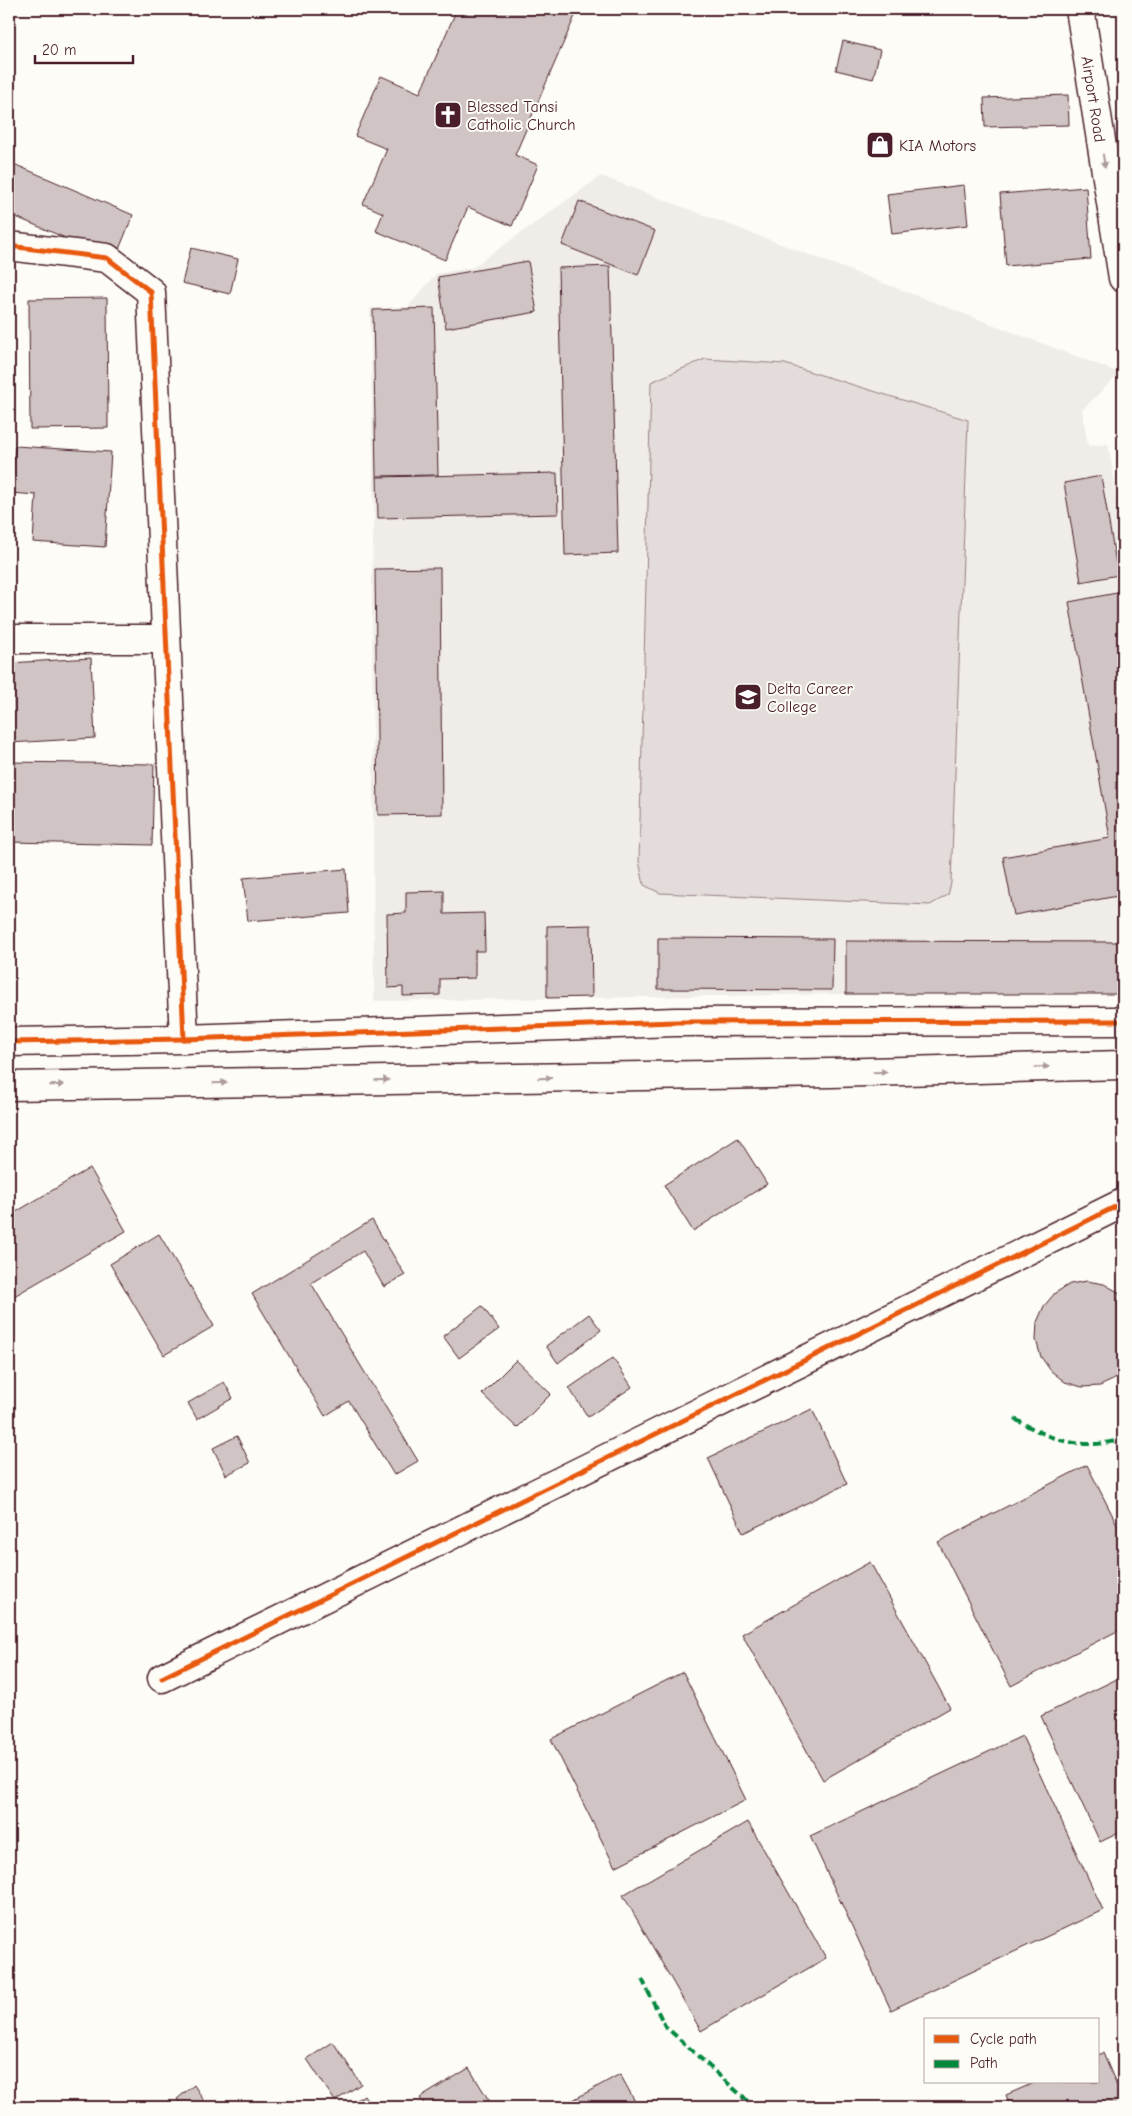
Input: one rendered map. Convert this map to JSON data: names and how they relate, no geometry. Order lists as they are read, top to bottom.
{
  "streets": {
    "street": ["Airport Road"]
  },
  "one_way": ["Airport Road"],
  "places": {
    "church": ["Blessed Tansi Catholic Church"],
    "shop": ["KIA Motors"],
    "school or university": ["Delta Career College"]
  },
  "legend": ["Cycle path", "Path"],
  "scale_bar": "20 m"
}
